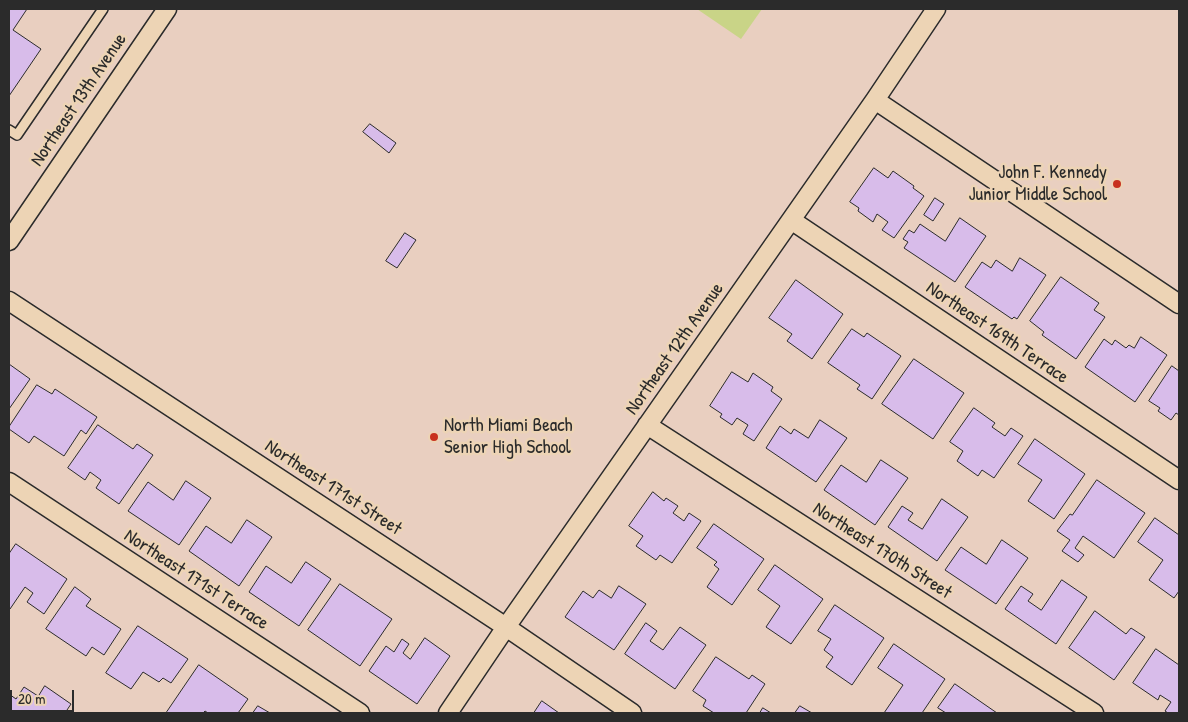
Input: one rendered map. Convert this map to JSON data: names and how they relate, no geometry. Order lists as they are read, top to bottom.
{
  "streets": {
    "street": [
      "Northeast 13th Avenue",
      "Northeast 169th Terrace",
      "Northeast 12th Avenue",
      "Northeast 171st Street",
      "Northeast 170th Street",
      "Northeast 171st Terrace"
    ]
  },
  "crossings": [
    ["Northeast 169th Terrace", "Northeast 12th Avenue"],
    ["Northeast 12th Avenue", "Northeast 171st Street"],
    ["Northeast 12th Avenue", "Northeast 170th Street"]
  ],
  "places": ["John F. Kennedy Junior Middle School", "North Miami Beach Senior High School"],
  "scale_bar": "20 m"
}
